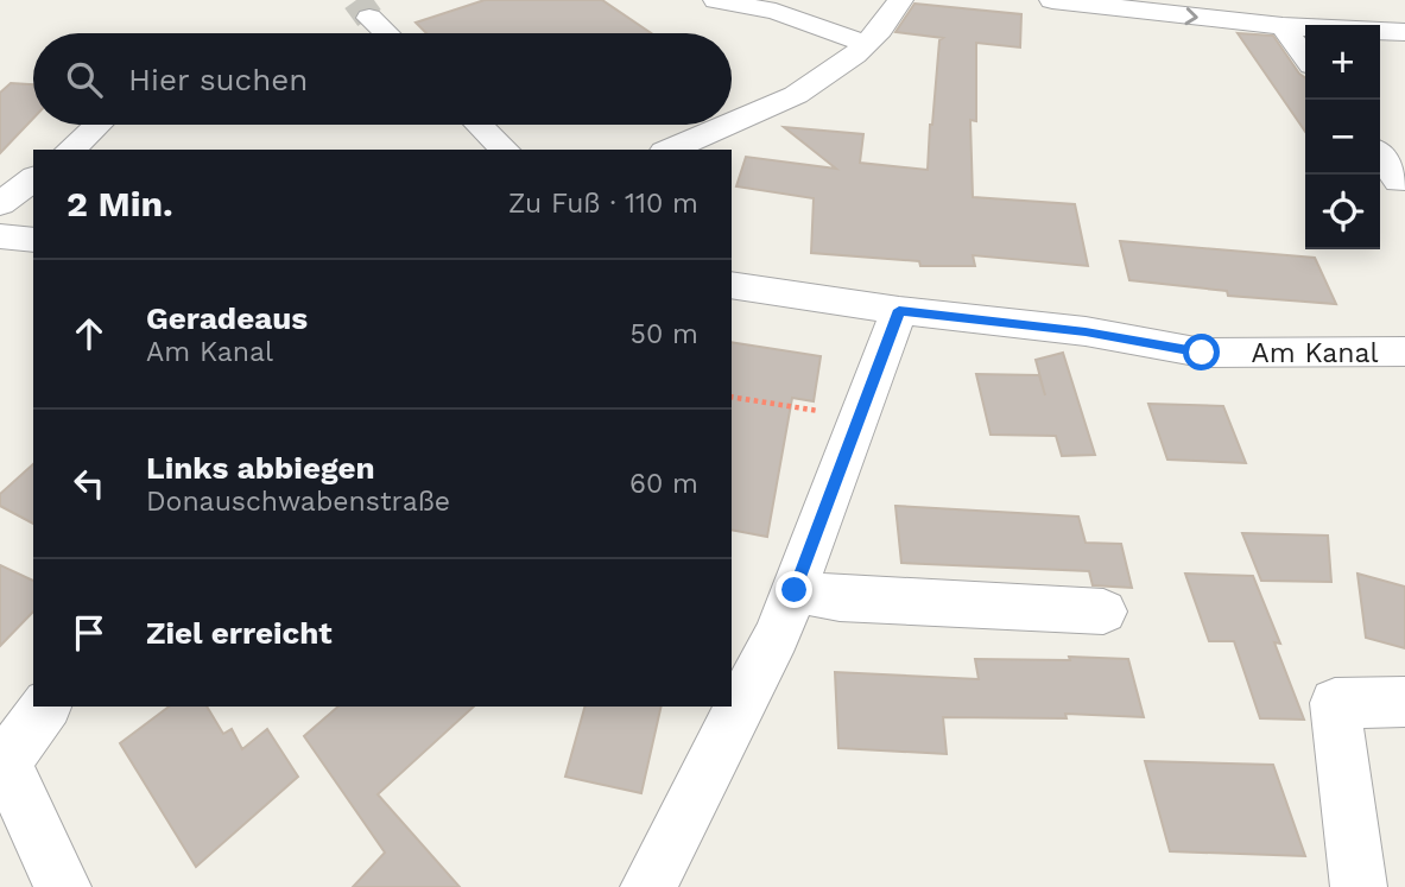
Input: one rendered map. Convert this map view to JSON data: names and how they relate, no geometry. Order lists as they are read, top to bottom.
{
  "streets": {
    "street": ["Am Kanal"]
  },
  "page": {
    "map_buttons": ["+", "−"],
    "search": "Hier suchen",
    "heading": ["2 Min.", "Zu Fuß · 110 m"],
    "list": [
      ["Geradeaus", "Am Kanal", "50 m"],
      ["Links abbiegen", "Donauschwabenstraße", "60 m"],
      "Ziel erreicht"
    ]
  }
}
